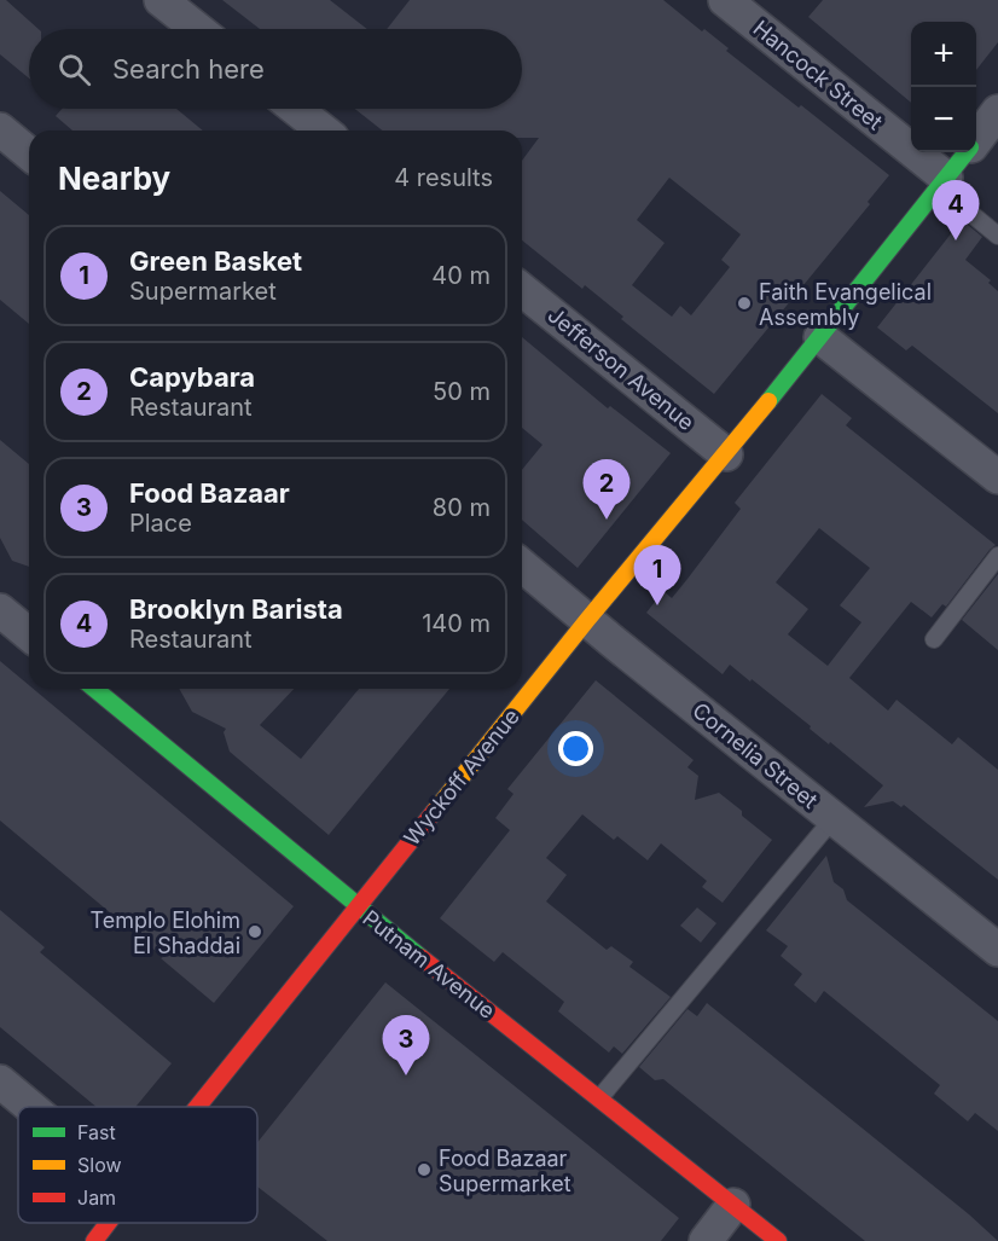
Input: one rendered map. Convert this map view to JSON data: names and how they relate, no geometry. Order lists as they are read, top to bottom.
{
  "streets": {
    "street": [
      "Hancock Street",
      "Jefferson Avenue",
      "Cornelia Street",
      "Wyckoff Avenue",
      "Putnam Avenue"
    ]
  },
  "crossings": [
    ["Hancock Street", "Wyckoff Avenue"],
    ["Jefferson Avenue", "Wyckoff Avenue"],
    ["Cornelia Street", "Wyckoff Avenue"],
    ["Wyckoff Avenue", "Putnam Avenue"]
  ],
  "places": ["Faith Evangelical Assembly", "Templo Elohim El Shaddai", "Food Bazaar Supermarket"],
  "legend": ["Fast", "Slow", "Jam"],
  "page": {
    "map_buttons": ["+", "−"],
    "search": "Search here",
    "heading": ["Nearby", "4 results"],
    "pins": [
      "4",
      "2",
      "1",
      "3"
    ],
    "list": [
      {
        "mark": "1",
        "name": "Green Basket",
        "note": "Supermarket",
        "value": "40 m"
      },
      {
        "mark": "2",
        "name": "Capybara",
        "note": "Restaurant",
        "value": "50 m"
      },
      {
        "mark": "3",
        "name": "Food Bazaar",
        "note": "Place",
        "value": "80 m"
      },
      {
        "mark": "4",
        "name": "Brooklyn Barista",
        "note": "Restaurant",
        "value": "140 m"
      }
    ]
  }
}
